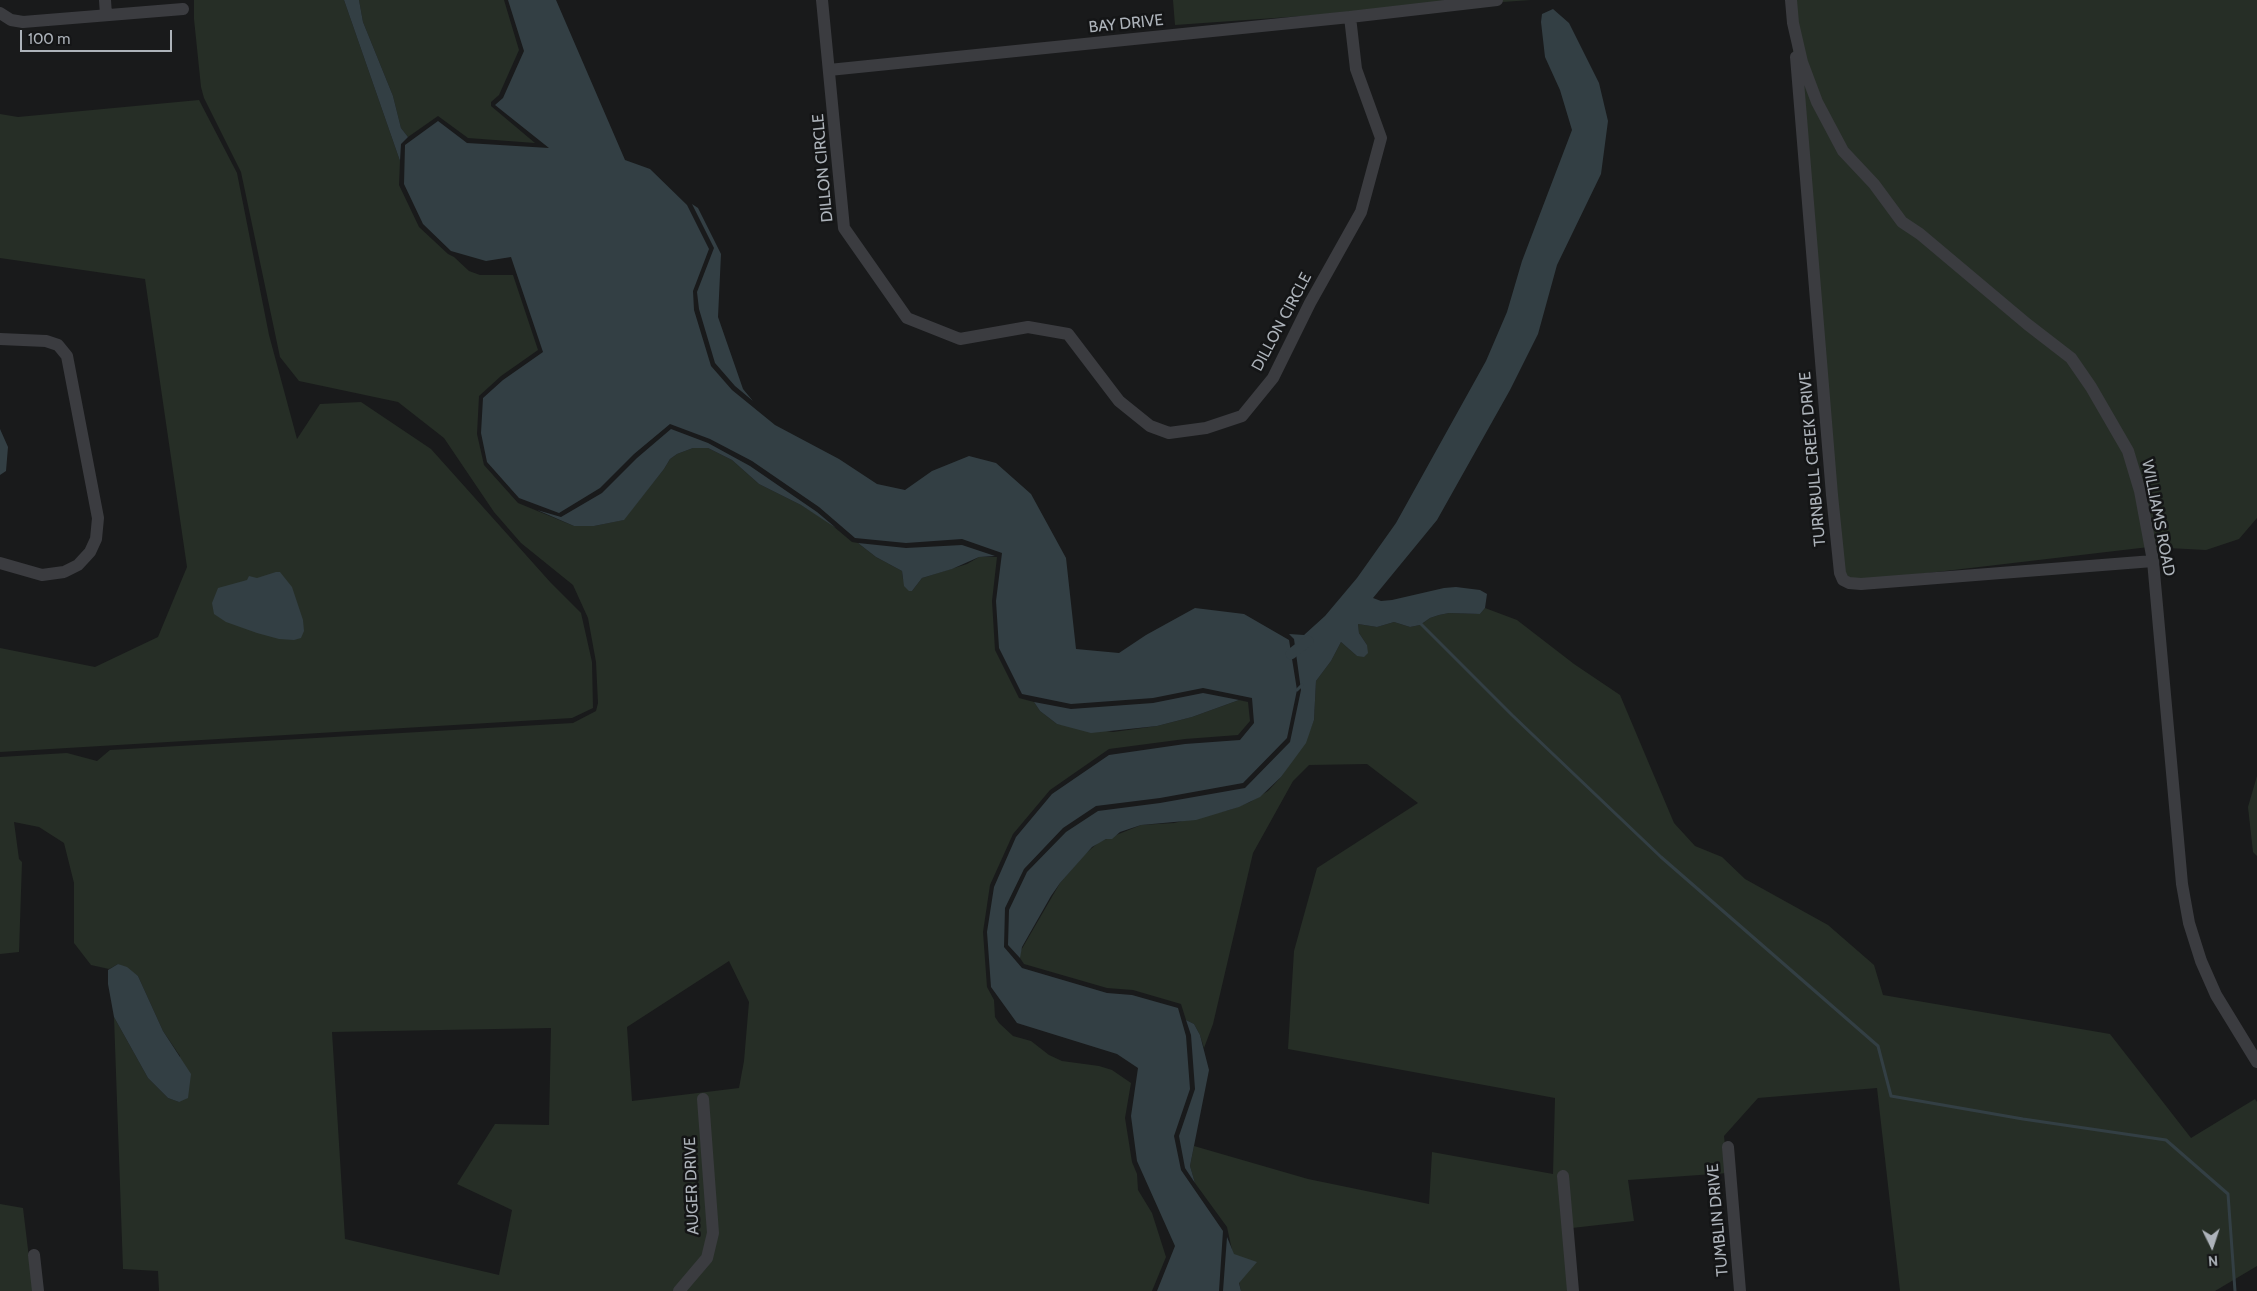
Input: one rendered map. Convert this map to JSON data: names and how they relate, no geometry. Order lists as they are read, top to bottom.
{
  "streets": {
    "street": [
      "BAY DRIVE",
      "DILLON CIRCLE",
      "TURNBULL CREEK DRIVE",
      "WILLIAMS ROAD",
      "AUGER DRIVE",
      "TUMBLIN DRIVE"
    ]
  },
  "crossings": [
    ["BAY DRIVE", "DILLON CIRCLE"],
    ["TURNBULL CREEK DRIVE", "WILLIAMS ROAD"]
  ],
  "scale_bar": "100 m",
  "north": "bottom"
}
